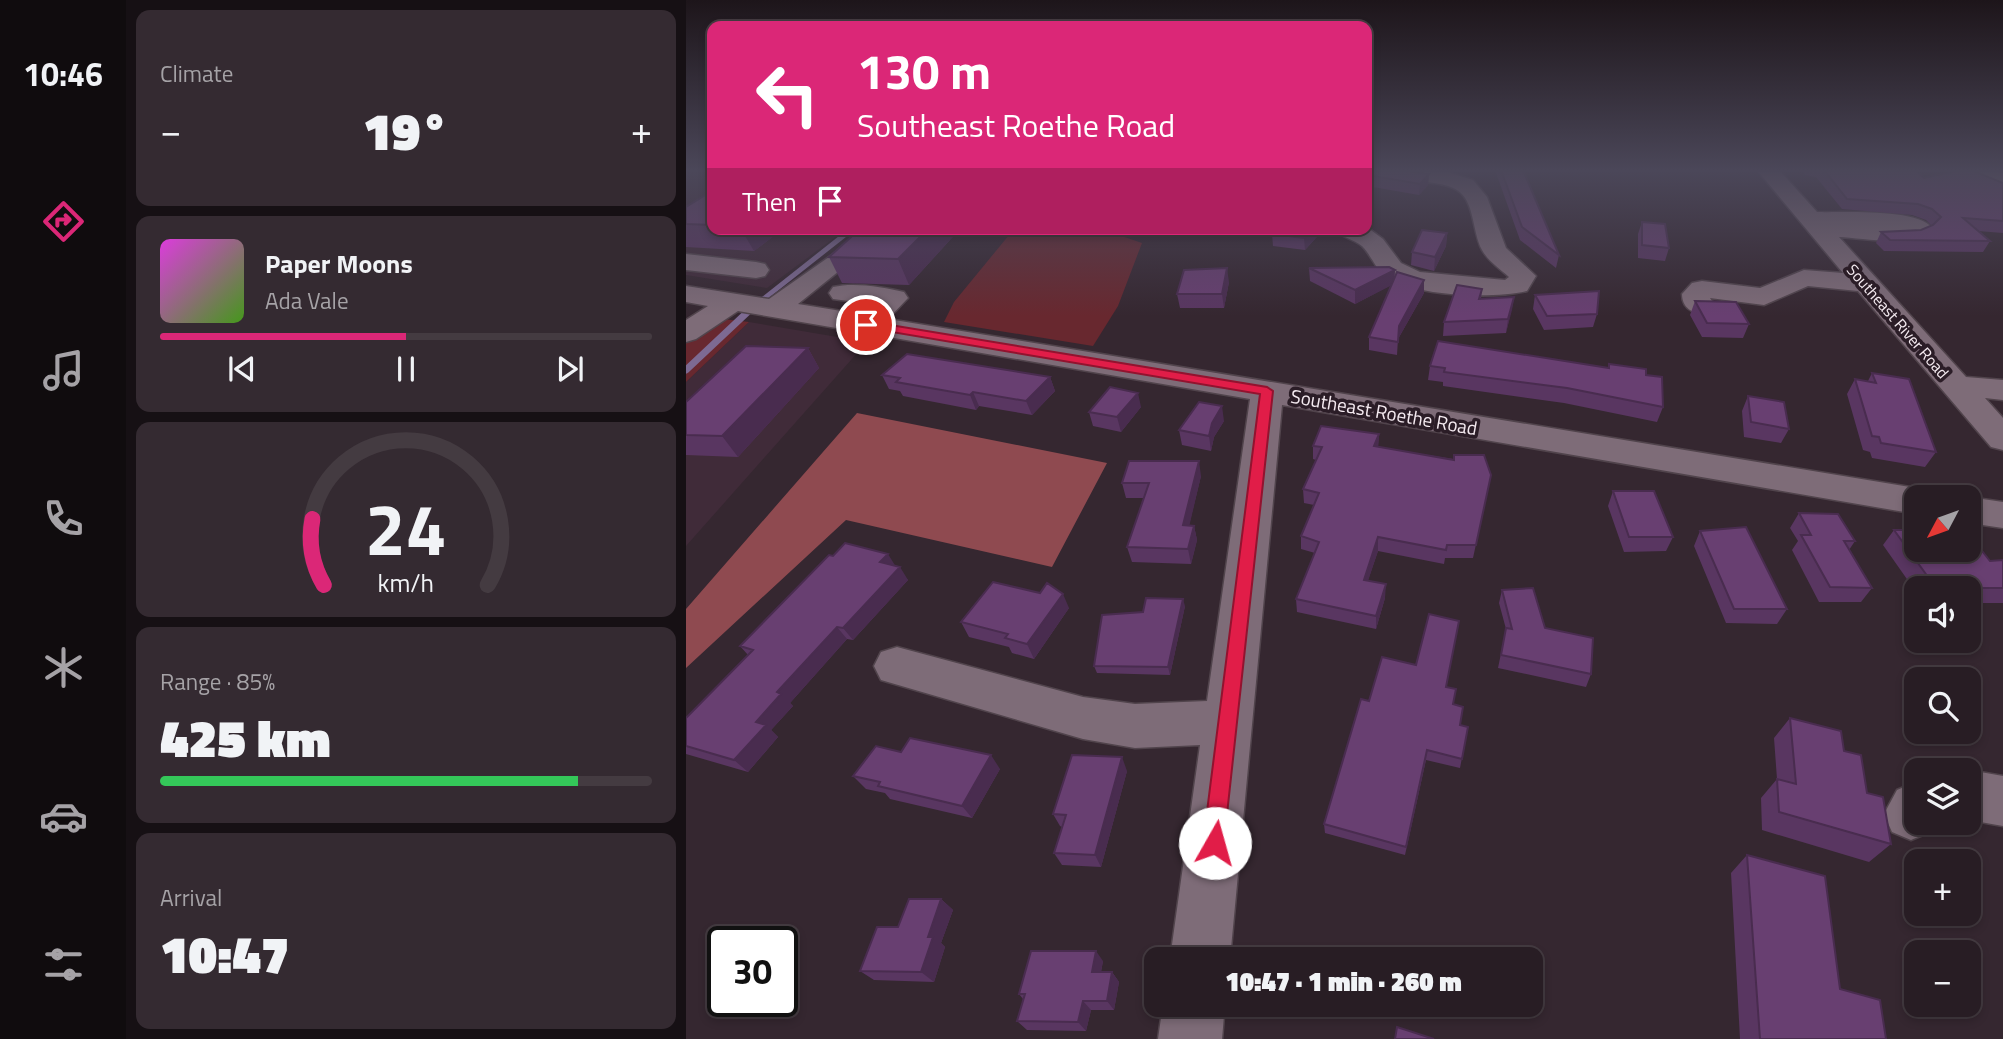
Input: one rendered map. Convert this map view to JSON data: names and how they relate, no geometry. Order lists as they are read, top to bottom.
{
  "streets": {
    "street": ["Southeast River Road", "Southeast Roethe Road"]
  },
  "north": "bottom left",
  "page": {
    "tabs": "10:46",
    "tile": [
      "Climate",
      ["Range · 85%", "425 km"],
      ["Arrival", "10:47"]
    ],
    "turn": ["130 m", "Southeast Roethe Road"],
    "heat": ["−", "19°", "+"],
    "then": "Then",
    "song": ["Paper Moons", "Ada Vale"],
    "map_buttons": ["+", "−"],
    "limit": "30",
    "trip": "10:47 · 1 min · 260 m",
    "gauge": ["24", "km/h"]
  }
}
